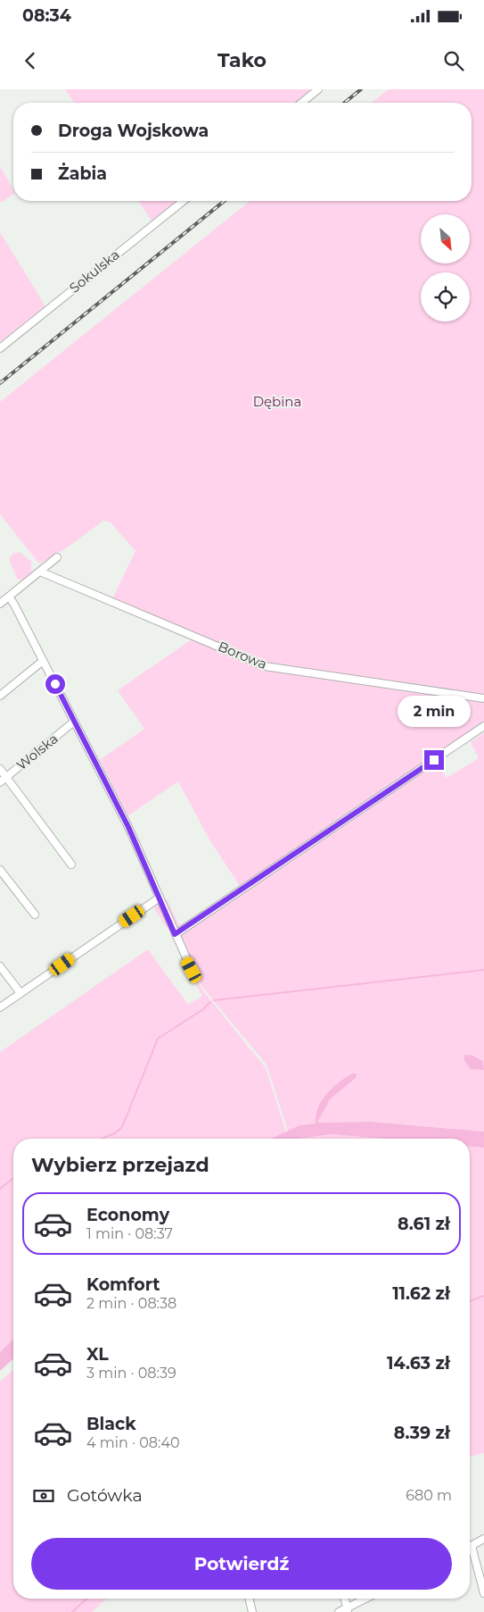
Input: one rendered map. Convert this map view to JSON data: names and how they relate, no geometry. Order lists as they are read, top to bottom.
{
  "streets": {
    "street": ["Sokulska", "Borowa", "Wolska"]
  },
  "parks": ["Dębina"],
  "north": "bottom right",
  "page": {
    "status": "08:34",
    "header": "Tako",
    "banner": ["Droga Wojskowa", "Żabia"],
    "bubble": "2 min",
    "heading": "Wybierz przejazd",
    "list": [
      {
        "name": "Economy",
        "note": "1 min · 08:37",
        "value": "8.61 zł"
      },
      {
        "name": "Komfort",
        "note": "2 min · 08:38",
        "value": "11.62 zł"
      },
      {
        "name": "XL",
        "note": "3 min · 08:39",
        "value": "14.63 zł"
      },
      {
        "name": "Black",
        "note": "4 min · 08:40",
        "value": "8.39 zł"
      }
    ],
    "pay": ["Gotówka", "680 m"],
    "buttons": "Potwierdź"
  }
}
